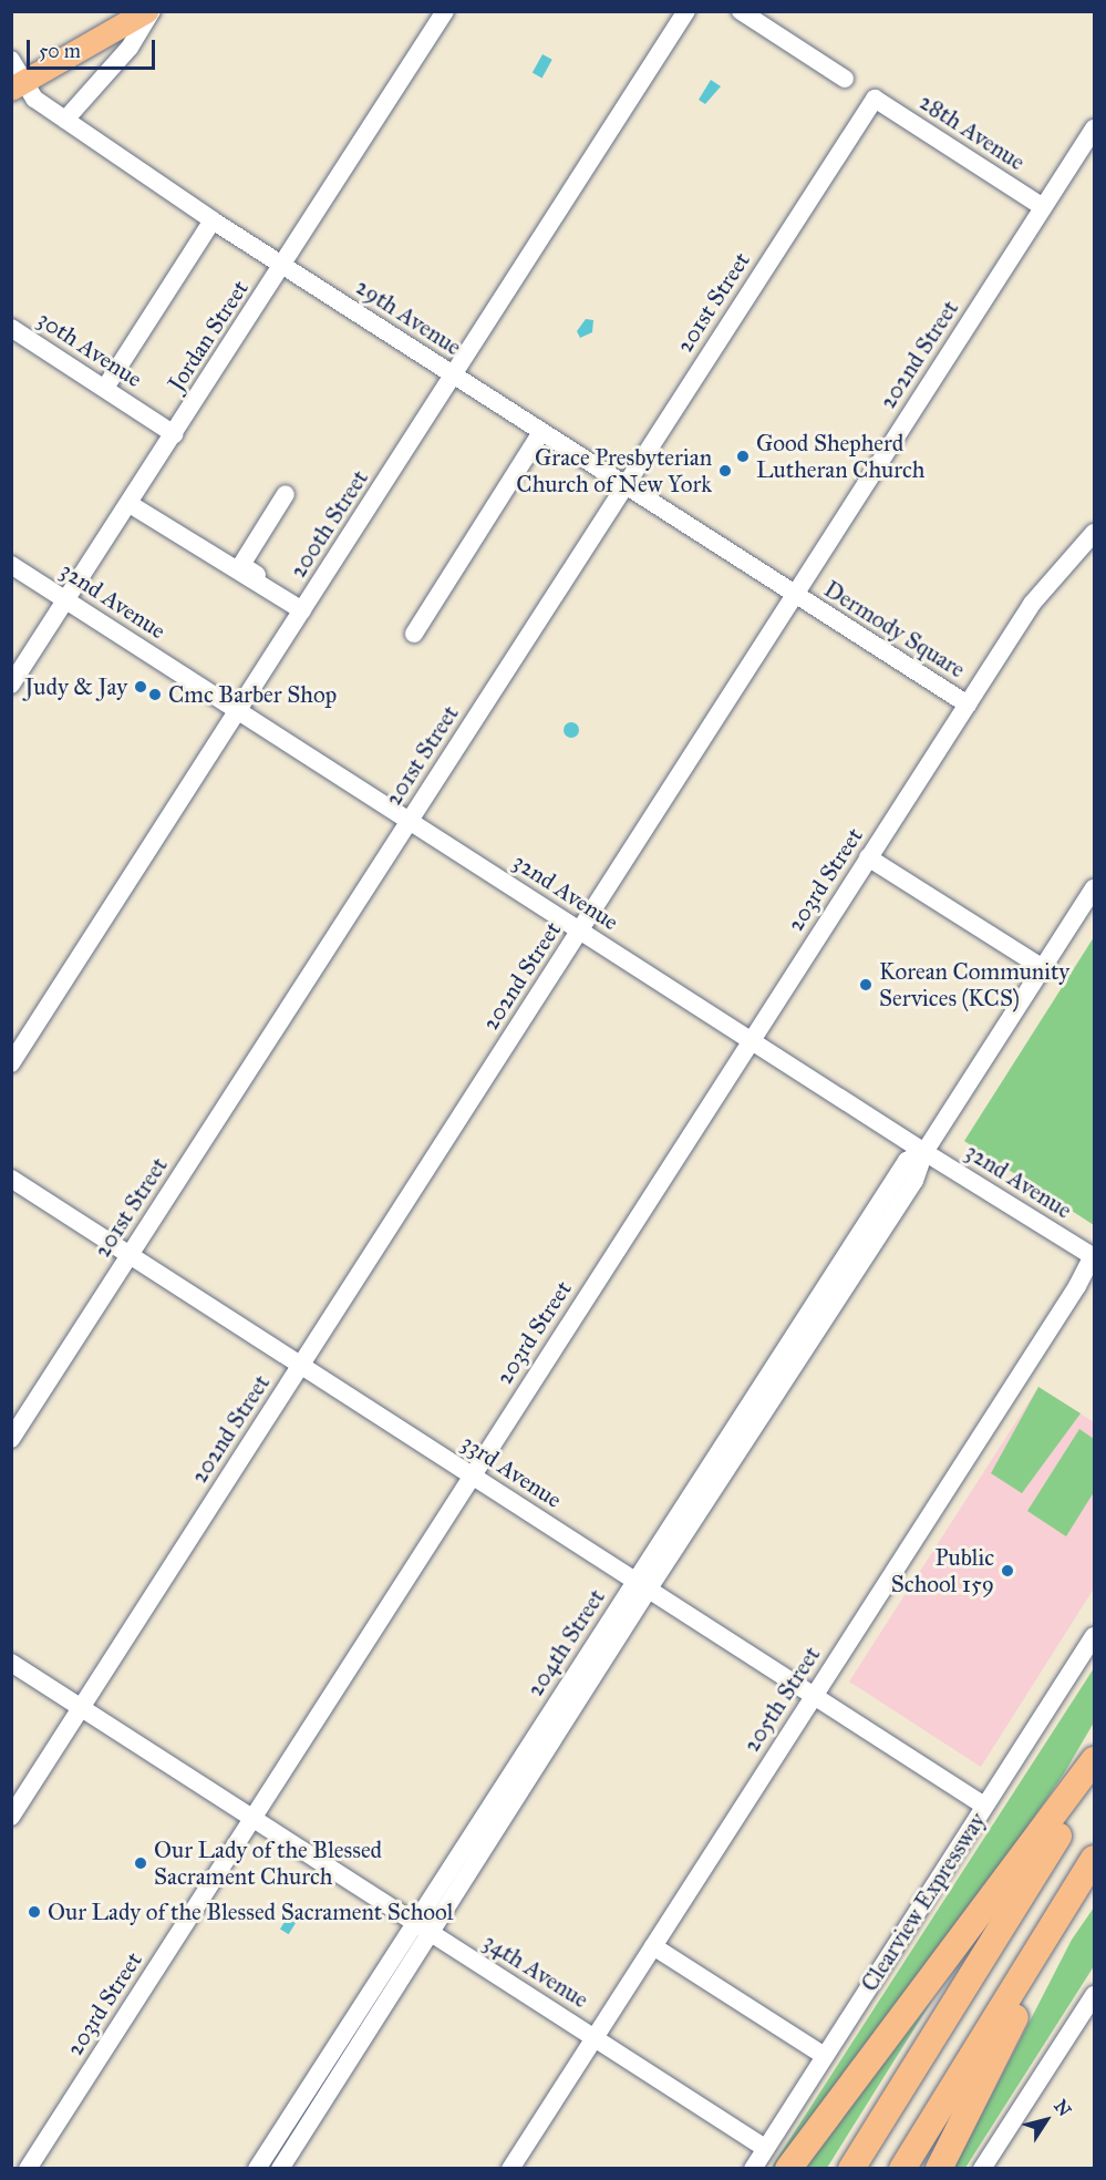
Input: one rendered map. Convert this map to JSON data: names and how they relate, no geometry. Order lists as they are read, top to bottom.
{
  "streets": {
    "street": [
      "28th Avenue",
      "201st Street",
      "29th Avenue",
      "Jordan Street",
      "30th Avenue",
      "202nd Street",
      "200th Street",
      "32nd Avenue",
      "Dermody Square",
      "203rd Street",
      "33rd Avenue",
      "204th Street",
      "205th Street",
      "Clearview Expressway",
      "34th Avenue"
    ]
  },
  "crossings": [
    ["28th Avenue", "201st Street"],
    ["28th Avenue", "202nd Street"],
    ["201st Street", "29th Avenue"],
    ["201st Street", "32nd Avenue"],
    ["201st Street", "33rd Avenue"],
    ["29th Avenue", "Jordan Street"],
    ["29th Avenue", "202nd Street"],
    ["29th Avenue", "200th Street"],
    ["29th Avenue", "Dermody Square"],
    ["Jordan Street", "30th Avenue"],
    ["Jordan Street", "32nd Avenue"],
    ["202nd Street", "32nd Avenue"],
    ["202nd Street", "Dermody Square"],
    ["202nd Street", "33rd Avenue"],
    ["202nd Street", "34th Avenue"],
    ["200th Street", "32nd Avenue"],
    ["32nd Avenue", "203rd Street"],
    ["32nd Avenue", "204th Street"],
    ["32nd Avenue", "205th Street"],
    ["Dermody Square", "203rd Street"],
    ["203rd Street", "33rd Avenue"],
    ["203rd Street", "34th Avenue"],
    ["33rd Avenue", "204th Street"],
    ["33rd Avenue", "205th Street"],
    ["33rd Avenue", "Clearview Expressway"],
    ["204th Street", "34th Avenue"],
    ["205th Street", "34th Avenue"],
    ["Clearview Expressway", "34th Avenue"]
  ],
  "places": [
    "Good Shepherd Lutheran Church",
    "Grace Presbyterian Church of New York",
    "Judy & Jay",
    "Cmc Barber Shop",
    "Korean Community Services (KCS)",
    "Public School 159",
    "Our Lady of the Blessed Sacrament Church",
    "Our Lady of the Blessed Sacrament School"
  ],
  "scale_bar": "50 m",
  "north": "top right"
}
